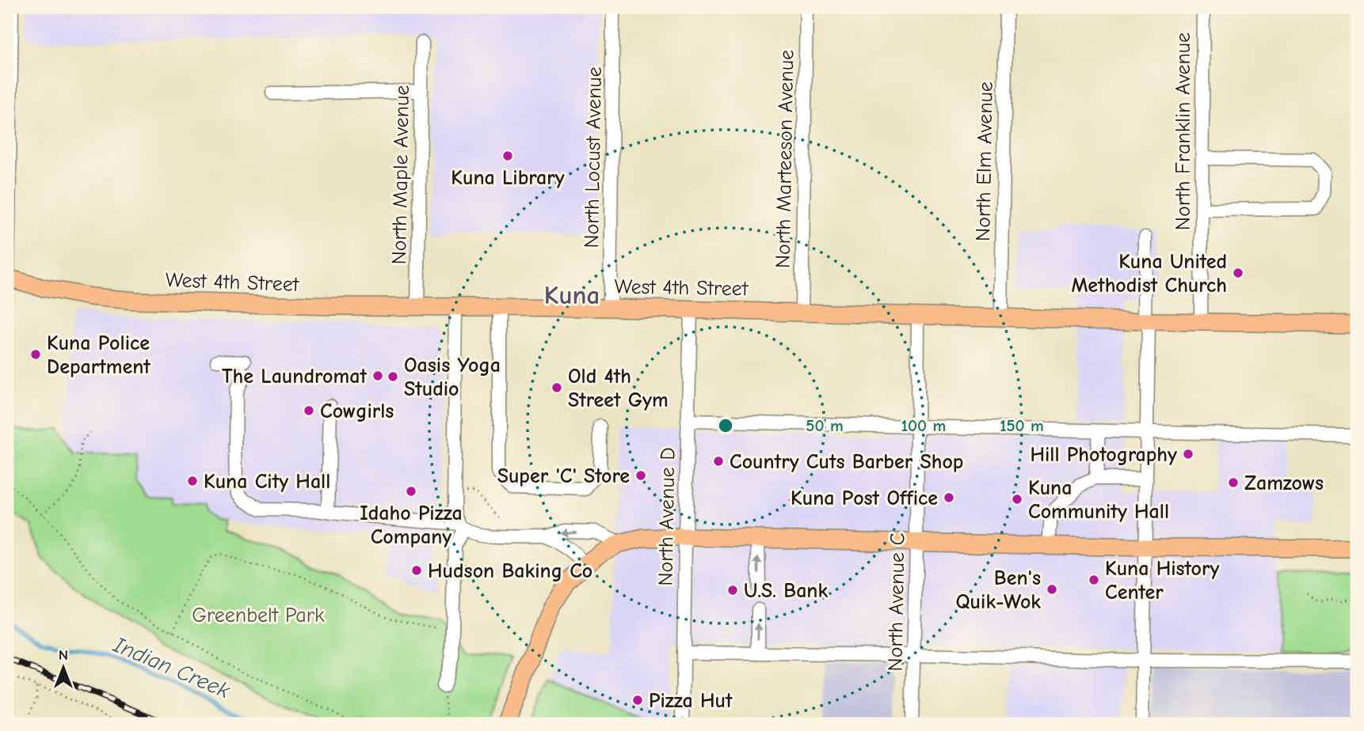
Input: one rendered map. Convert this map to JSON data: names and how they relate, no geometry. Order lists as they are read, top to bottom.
{
  "streets": {
    "main road": ["West 4th Street"],
    "street": [
      "North Franklin Avenue",
      "North Locust Avenue",
      "North Marteeson Avenue",
      "North Elm Avenue",
      "North Maple Avenue",
      "North Avenue D",
      "North Avenue C"
    ]
  },
  "crossings": [
    ["North Franklin Avenue", "West 4th Street"],
    ["North Locust Avenue", "West 4th Street"],
    ["North Marteeson Avenue", "West 4th Street"],
    ["North Elm Avenue", "West 4th Street"],
    ["North Maple Avenue", "West 4th Street"],
    ["West 4th Street", "North Avenue D"],
    ["West 4th Street", "North Avenue C"]
  ],
  "districts": ["Kuna"],
  "water": ["Indian Creek"],
  "parks": ["Greenbelt Park"],
  "places": [
    "Kuna Library",
    "Kuna United Methodist Church",
    "Kuna Police Department",
    "The Laundromat",
    "Oasis Yoga Studio",
    "Old 4th Street Gym",
    "Cowgirls",
    "Hill Photography",
    "Country Cuts Barber Shop",
    "Super 'C' Store",
    "Kuna City Hall",
    "Zamzows",
    "Idaho Pizza Company",
    "Kuna Post Office",
    "Kuna Community Hall",
    "Hudson Baking Co",
    "Kuna History Center",
    "Ben's Quik-Wok",
    "U.S. Bank",
    "Pizza Hut"
  ],
  "north": "top",
  "rings": ["50 m", "100 m", "150 m"]
}
